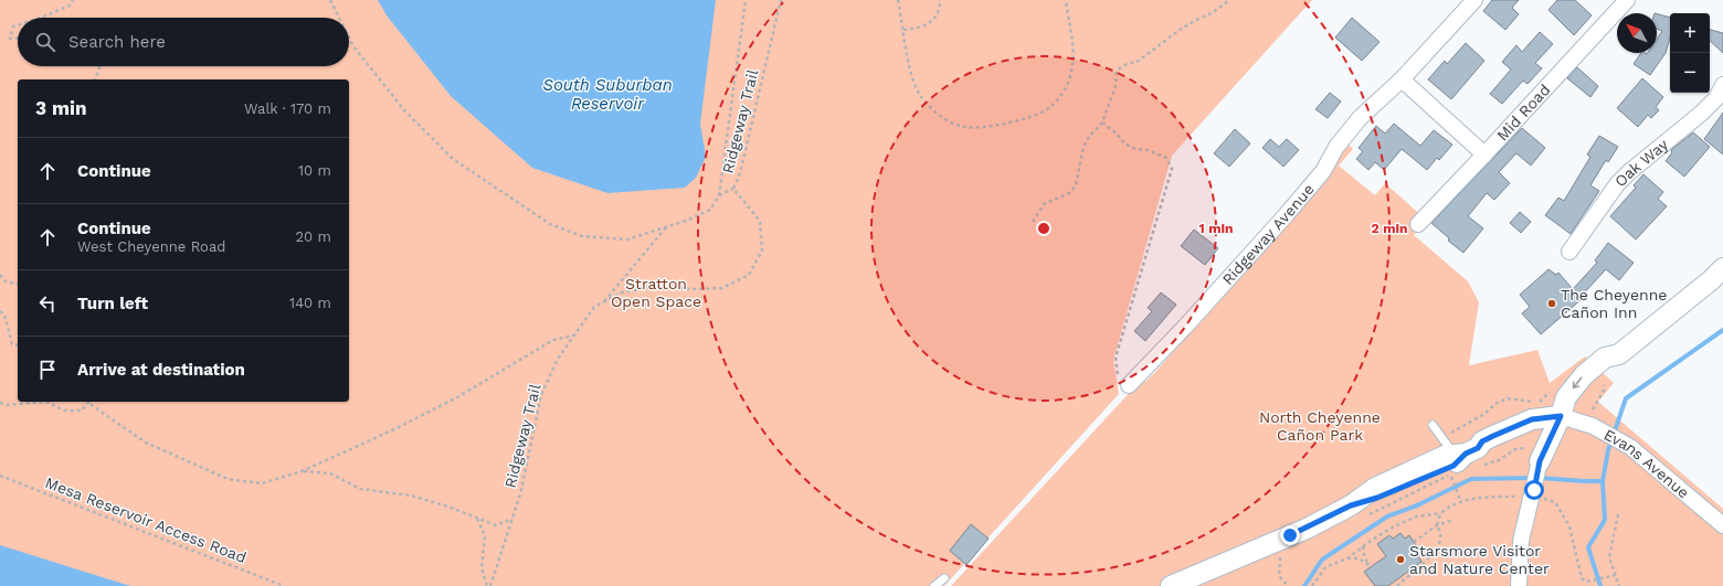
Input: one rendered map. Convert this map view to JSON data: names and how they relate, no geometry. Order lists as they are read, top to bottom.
{
  "streets": {
    "street": [
      "Mid Road",
      "Oak Way",
      "Ridgeway Avenue",
      "Evans Avenue"
    ],
    "path": ["Ridgeway Trail", "Mesa Reservoir Access Road"]
  },
  "water": ["South Suburban Reservoir"],
  "parks": ["Stratton Open Space", "North Cheyenne Cañon Park"],
  "places": ["The Cheyenne Cañon Inn", "Starsmore Visitor and Nature Center"],
  "north": "top left",
  "page": {
    "map_buttons": ["+", "−"],
    "search": "Search here",
    "heading": ["3 min", "Walk · 170 m"],
    "list": [
      ["Continue", "10 m"],
      ["Continue", "West Cheyenne Road", "20 m"],
      ["Turn left", "140 m"],
      "Arrive at destination"
    ]
  },
  "rings": ["1 min", "2 min"]
}
